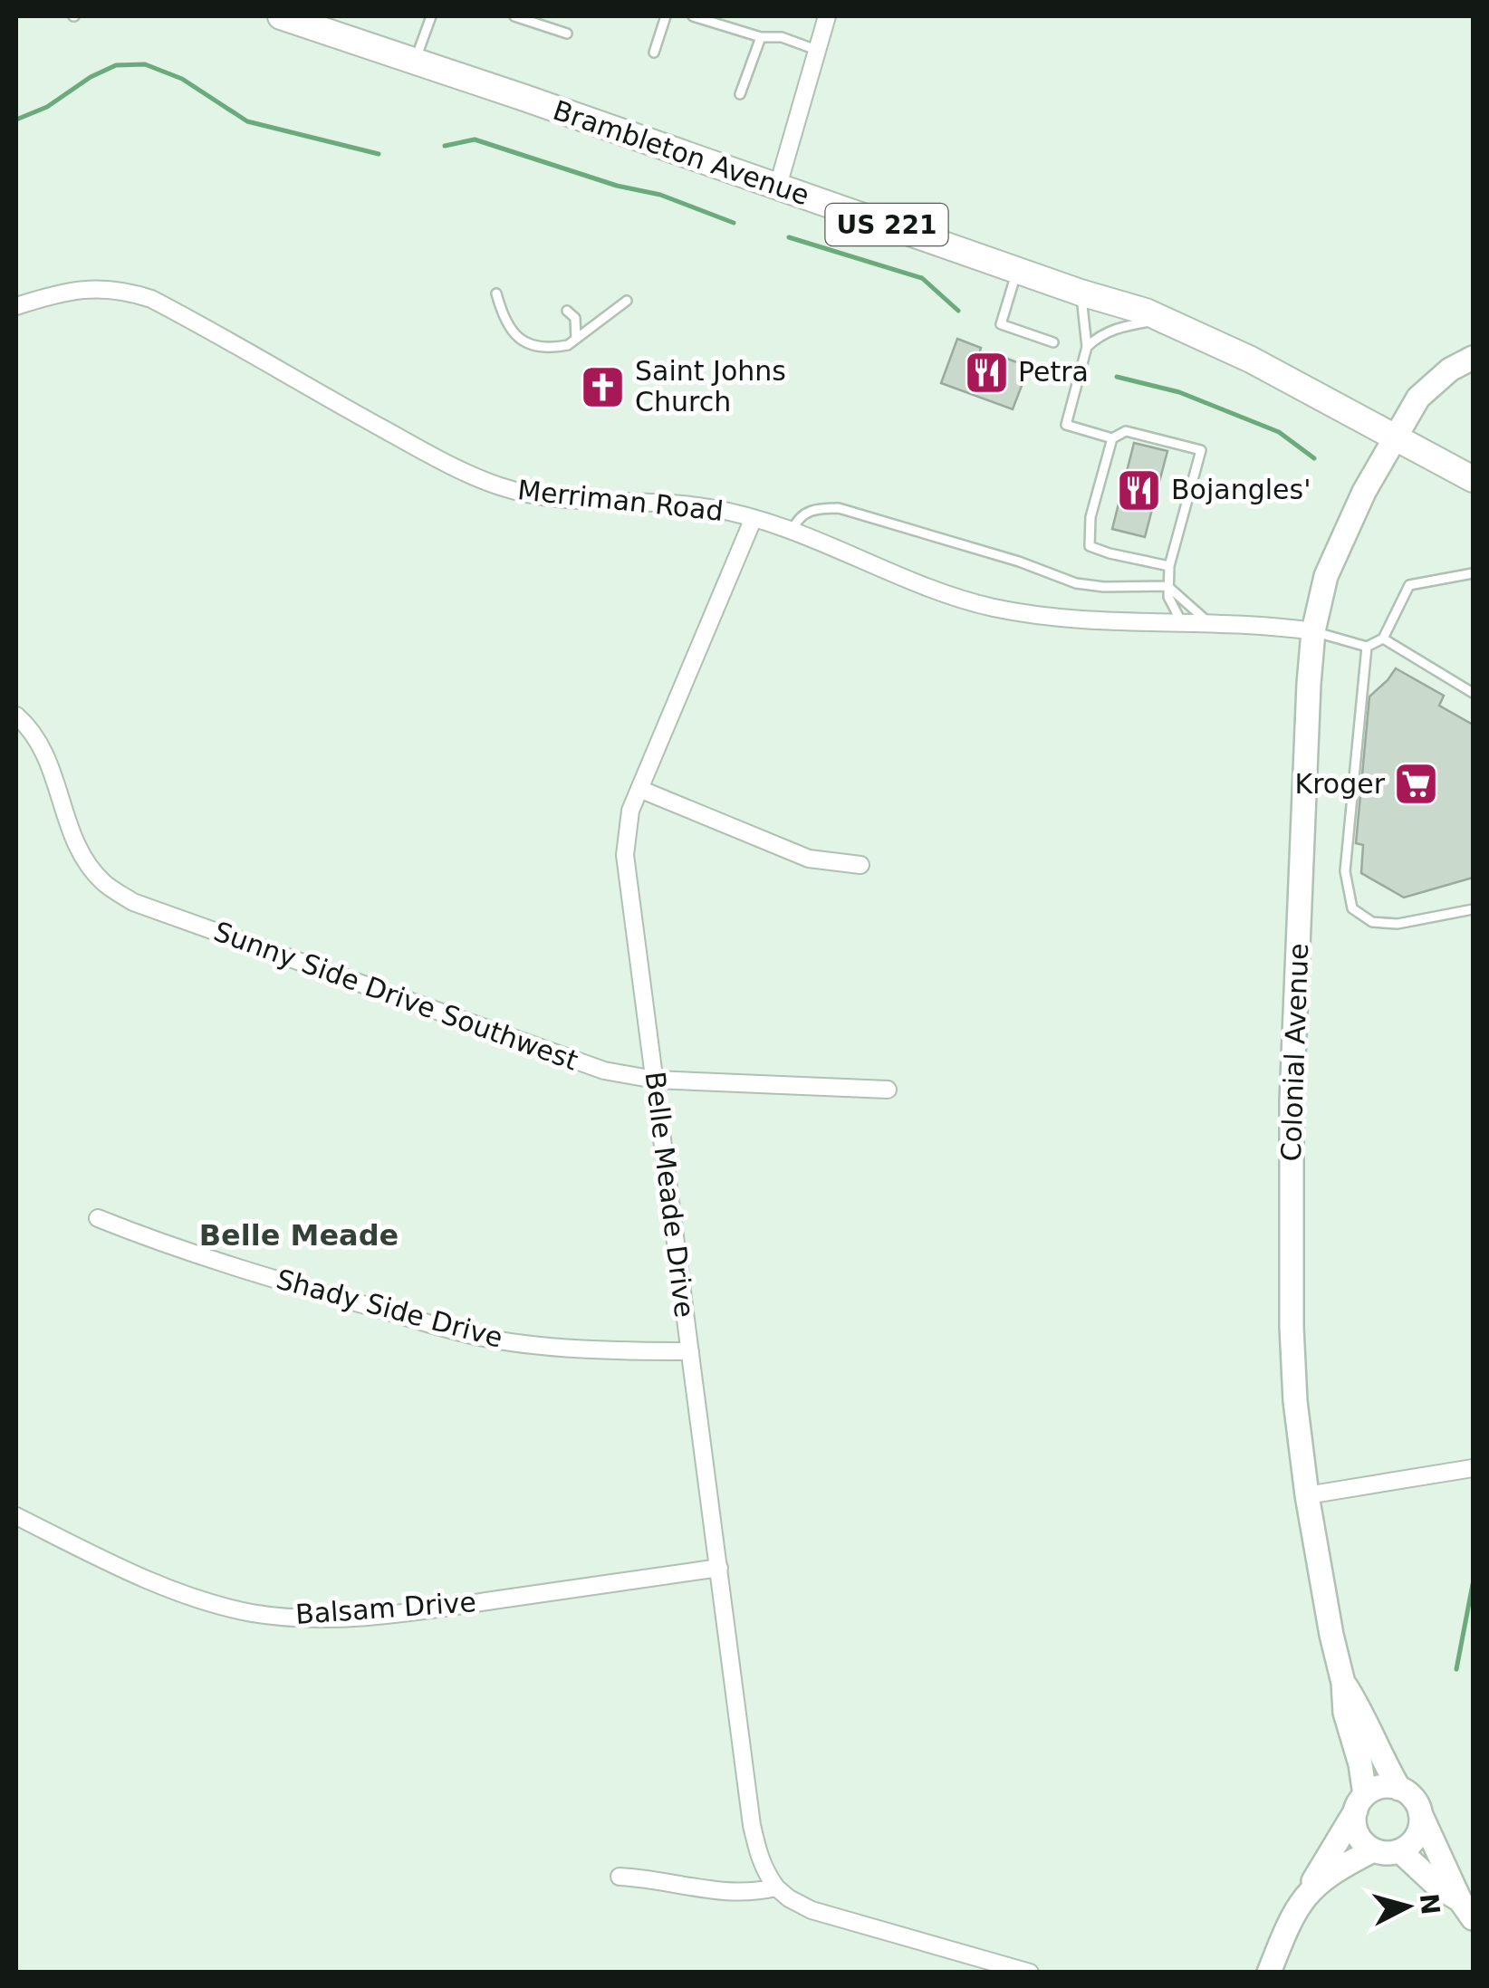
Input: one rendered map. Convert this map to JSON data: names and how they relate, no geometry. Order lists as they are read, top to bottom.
{
  "streets": {
    "main road": ["Brambleton Avenue", "US 221", "Colonial Avenue"],
    "street": [
      "Merriman Road",
      "Sunny Side Drive Southwest",
      "Belle Meade Drive",
      "Shady Side Drive",
      "Balsam Drive"
    ]
  },
  "crossings": [
    ["Brambleton Avenue", "Colonial Avenue"],
    ["Merriman Road", "Colonial Avenue"],
    ["Merriman Road", "Belle Meade Drive"],
    ["Sunny Side Drive Southwest", "Belle Meade Drive"],
    ["Belle Meade Drive", "Shady Side Drive"],
    ["Belle Meade Drive", "Balsam Drive"]
  ],
  "districts": ["Belle Meade"],
  "places": {
    "restaurant": ["Petra", "Bojangles'"],
    "church": ["Saint Johns Church"],
    "supermarket": ["Kroger"]
  },
  "north": "right"
}
